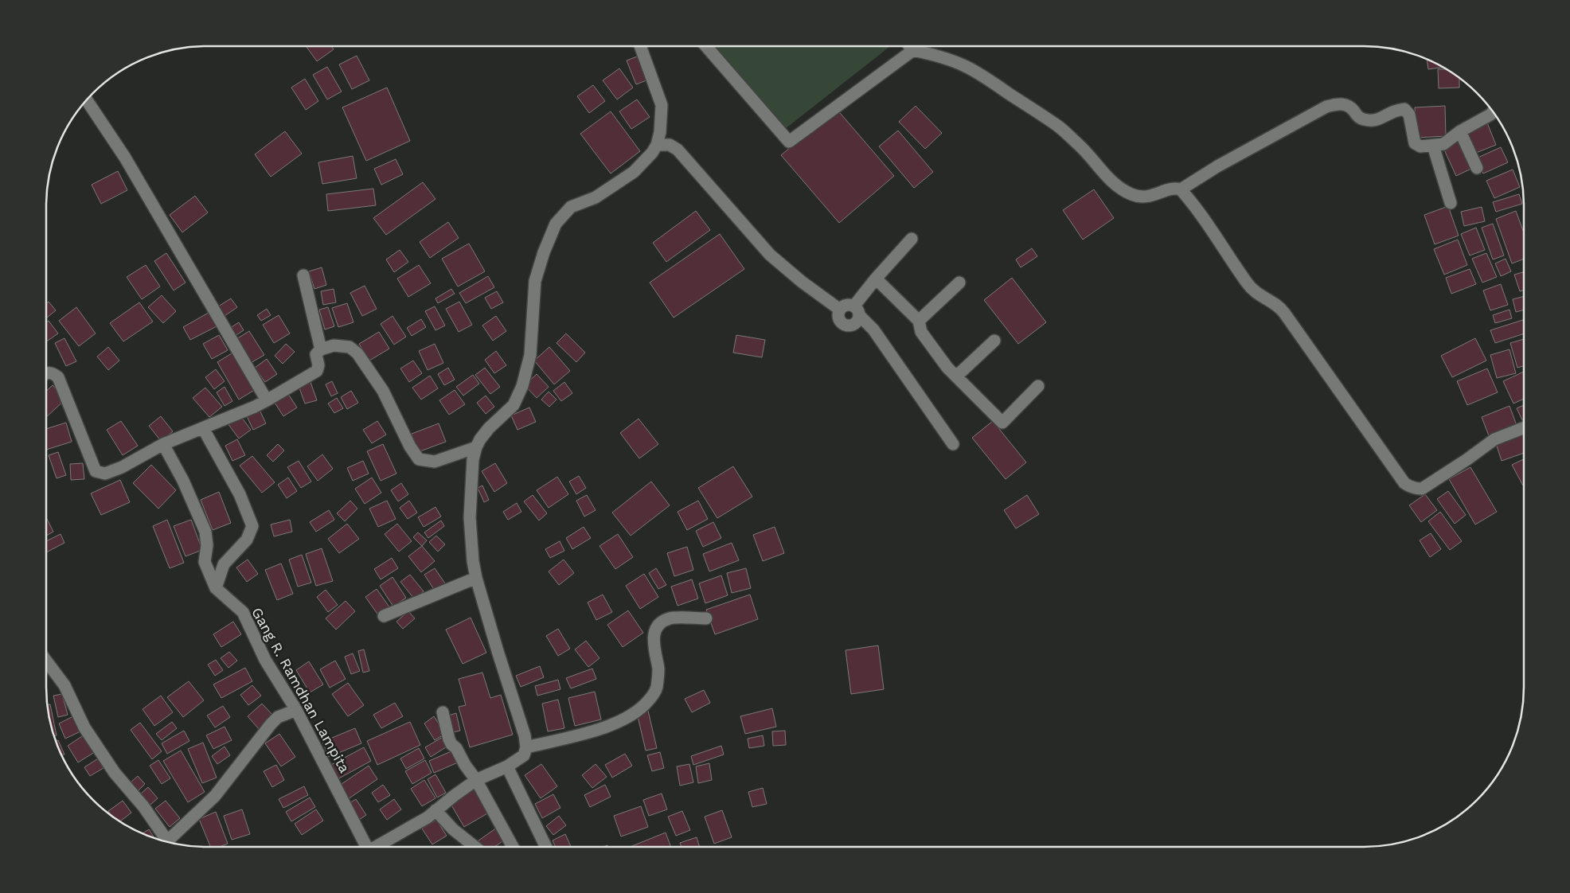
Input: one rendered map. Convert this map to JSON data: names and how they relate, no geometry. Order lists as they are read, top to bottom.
{
  "streets": {
    "street": ["Gang R. Ramdhan Lampita"]
  }
}
